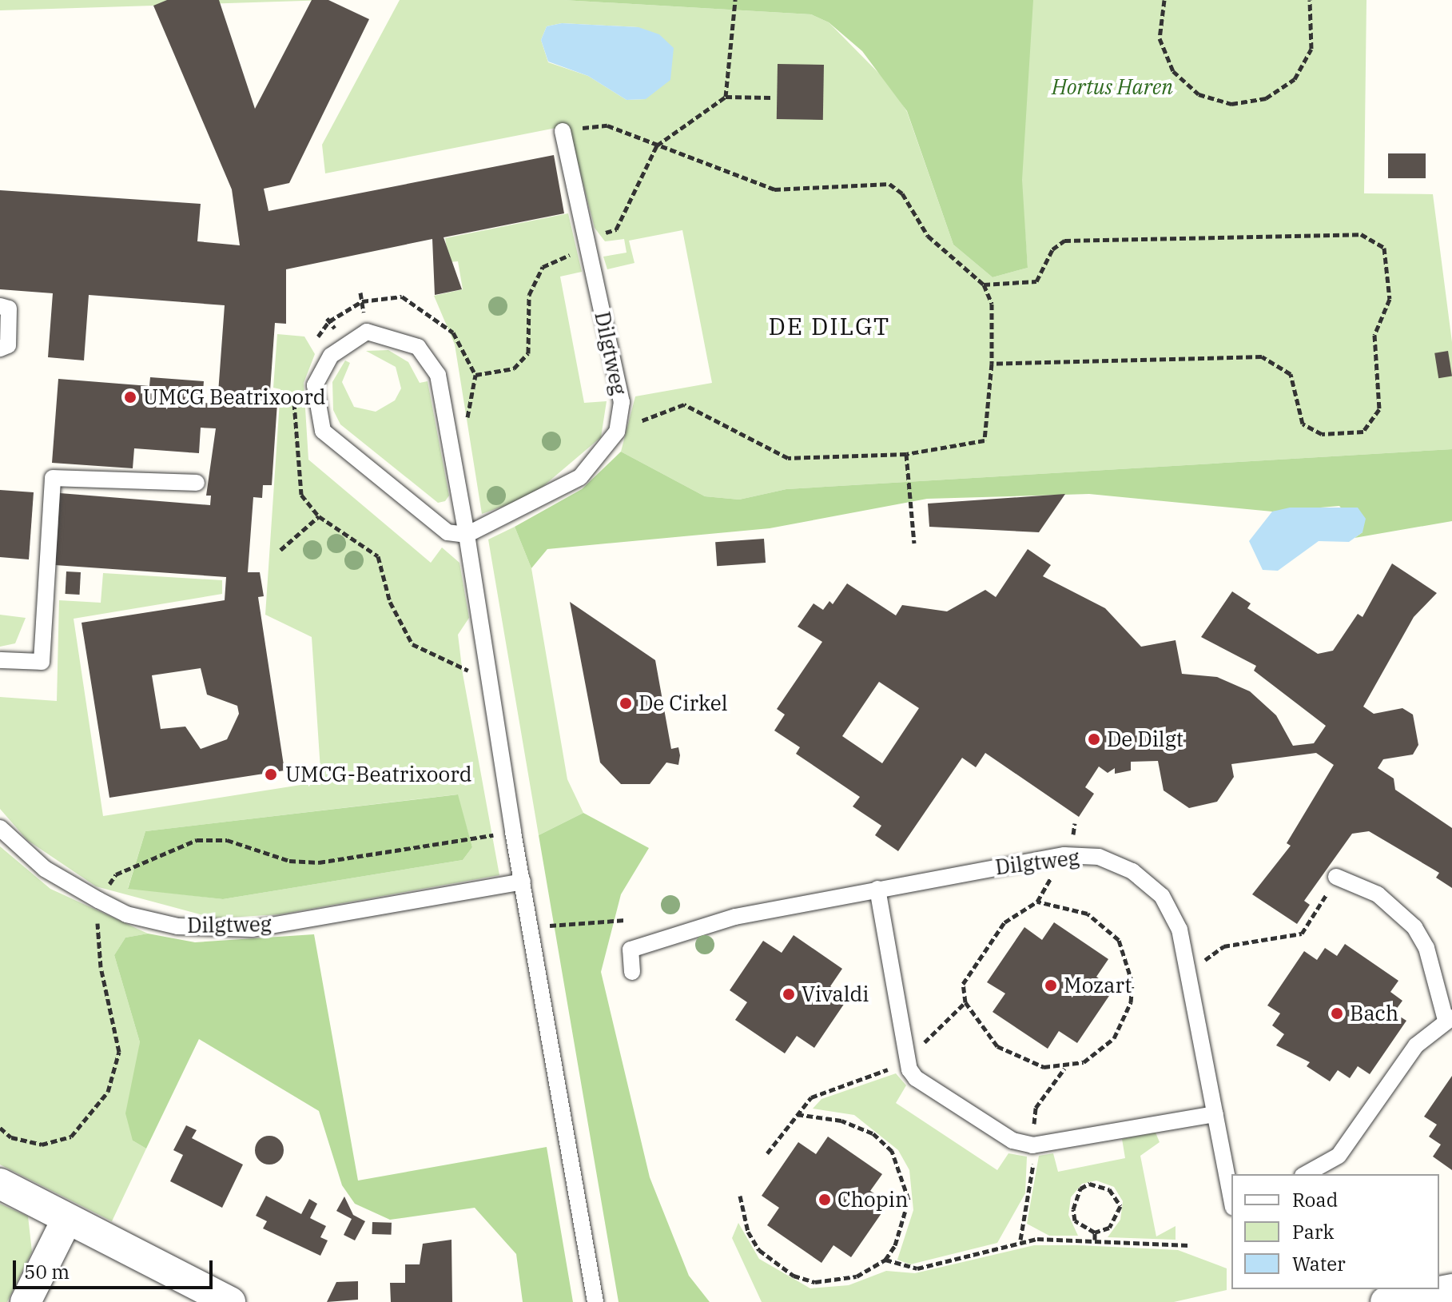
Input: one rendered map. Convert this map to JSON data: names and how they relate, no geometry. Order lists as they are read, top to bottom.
{
  "streets": {
    "lane": ["Dilgtweg"]
  },
  "districts": ["DE DILGT"],
  "parks": ["Hortus Haren"],
  "places": [
    "UMCG Beatrixoord",
    "De Cirkel",
    "De Dilgt",
    "UMCG-Beatrixoord",
    "Mozart",
    "Vivaldi",
    "Bach",
    "Chopin"
  ],
  "legend": ["Road", "Park", "Water"],
  "scale_bar": "50 m"
}
